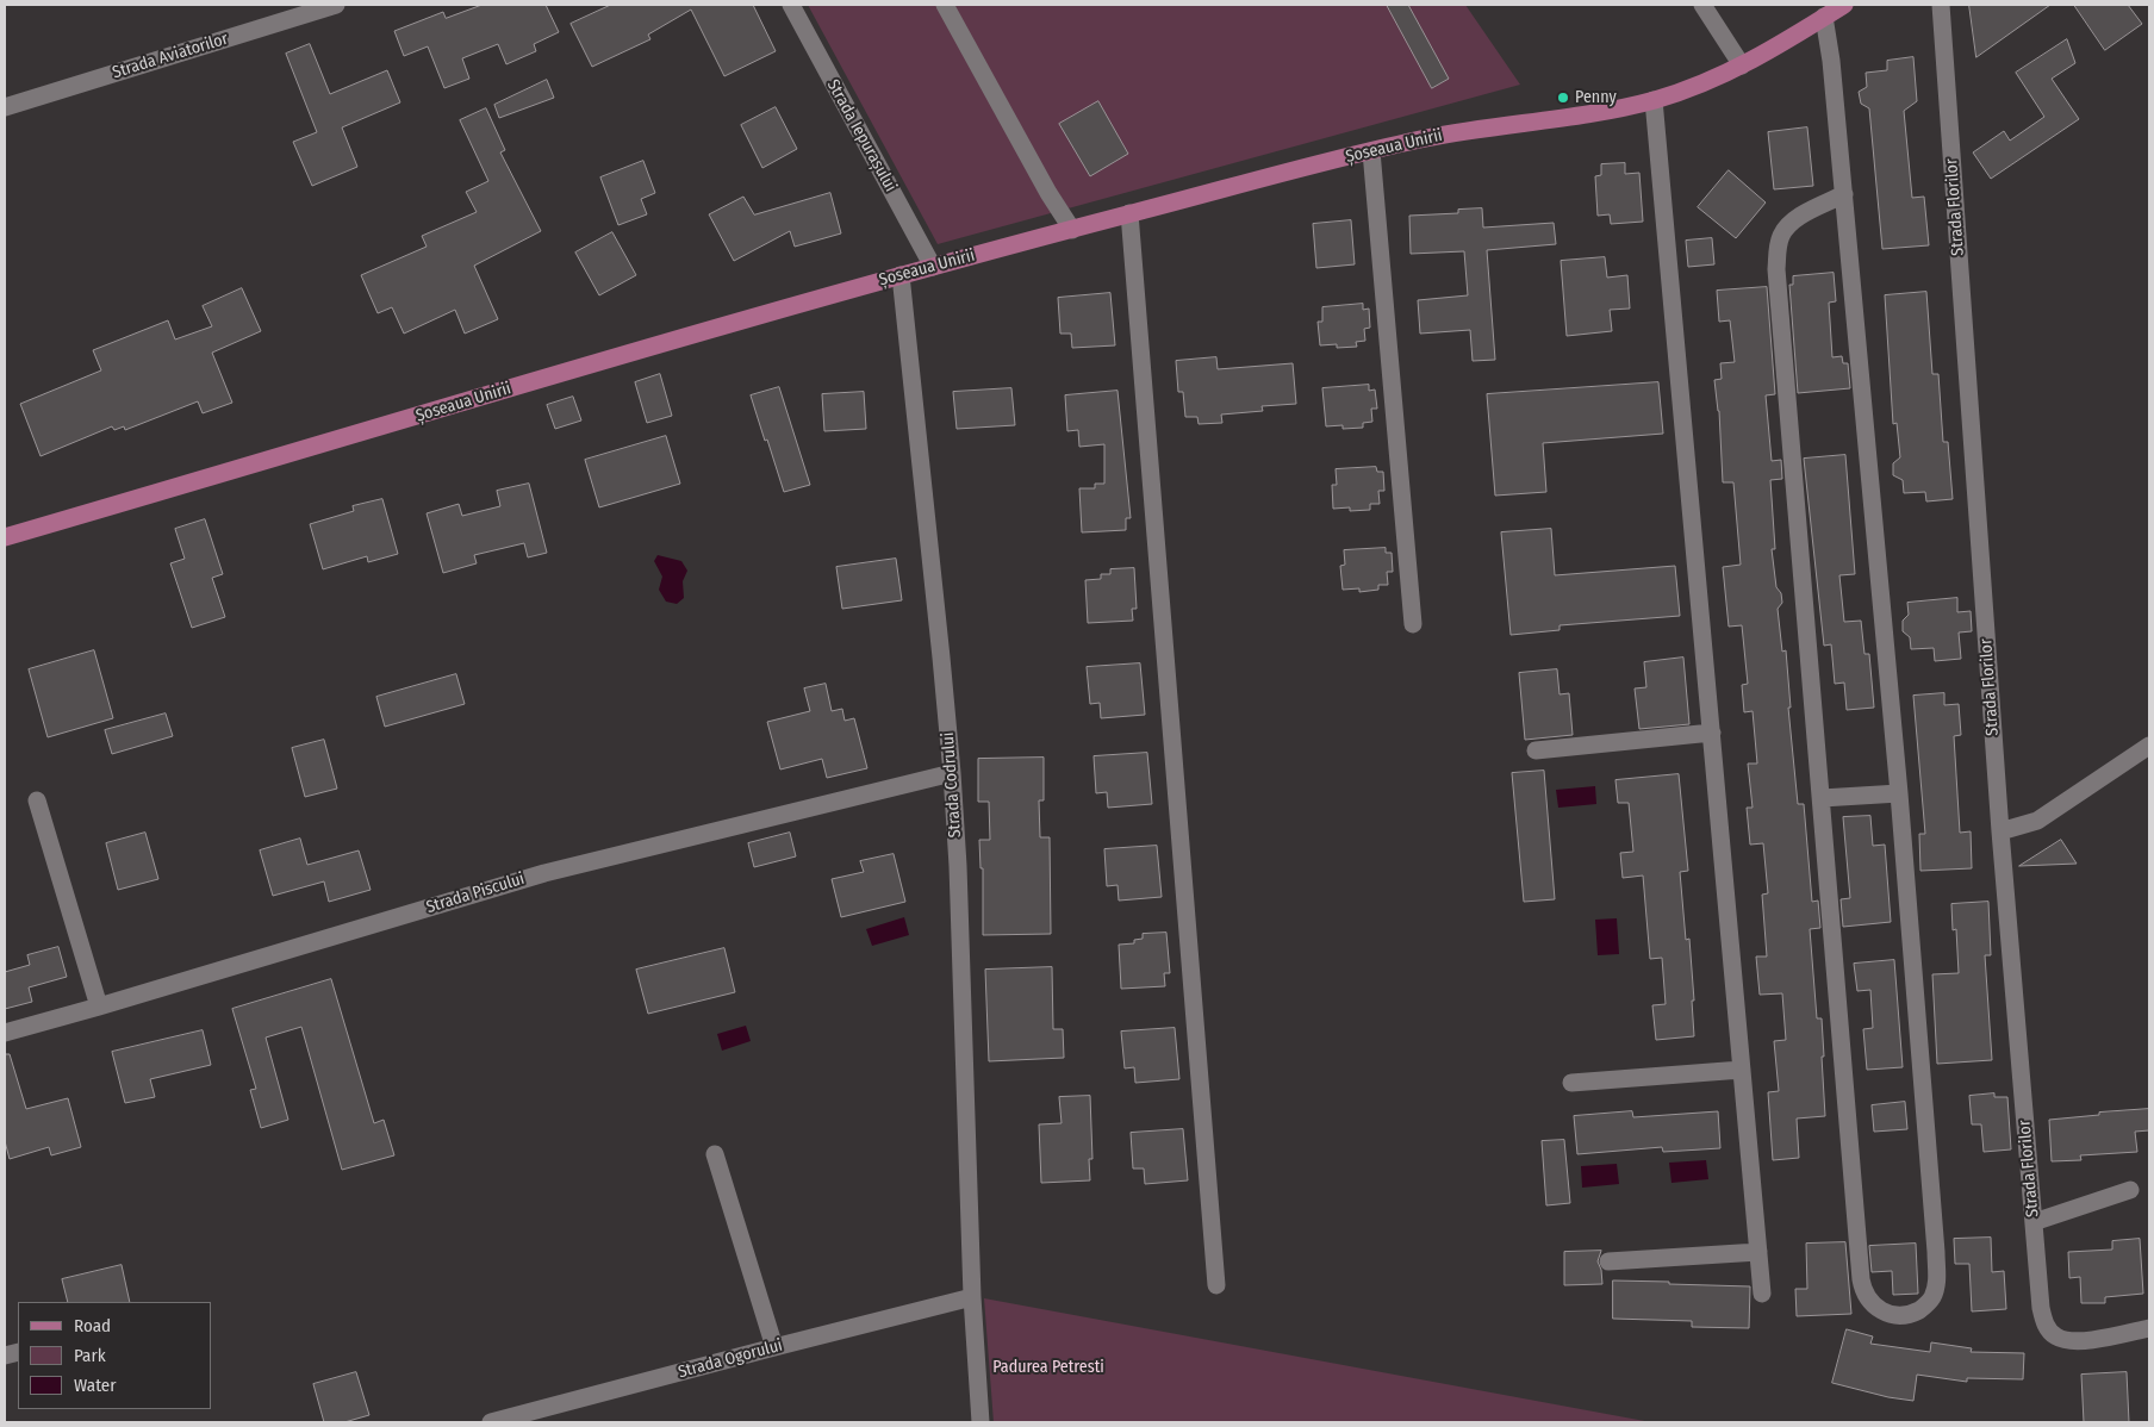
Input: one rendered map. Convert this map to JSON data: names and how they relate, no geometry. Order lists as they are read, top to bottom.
{
  "streets": {
    "main road": ["Șoseaua Unirii"],
    "street": [
      "Strada Aviatorilor",
      "Strada Iepurașului",
      "Strada Florilor",
      "Strada Codrului",
      "Strada Piscului",
      "Strada Ogorului"
    ]
  },
  "crossings": [
    ["Strada Iepurașului", "Șoseaua Unirii"],
    ["Șoseaua Unirii", "Strada Codrului"],
    ["Strada Codrului", "Strada Piscului"],
    ["Strada Codrului", "Strada Ogorului"]
  ],
  "parks": ["Padurea Petresti"],
  "places": ["Penny"],
  "legend": ["Road", "Park", "Water"]
}
